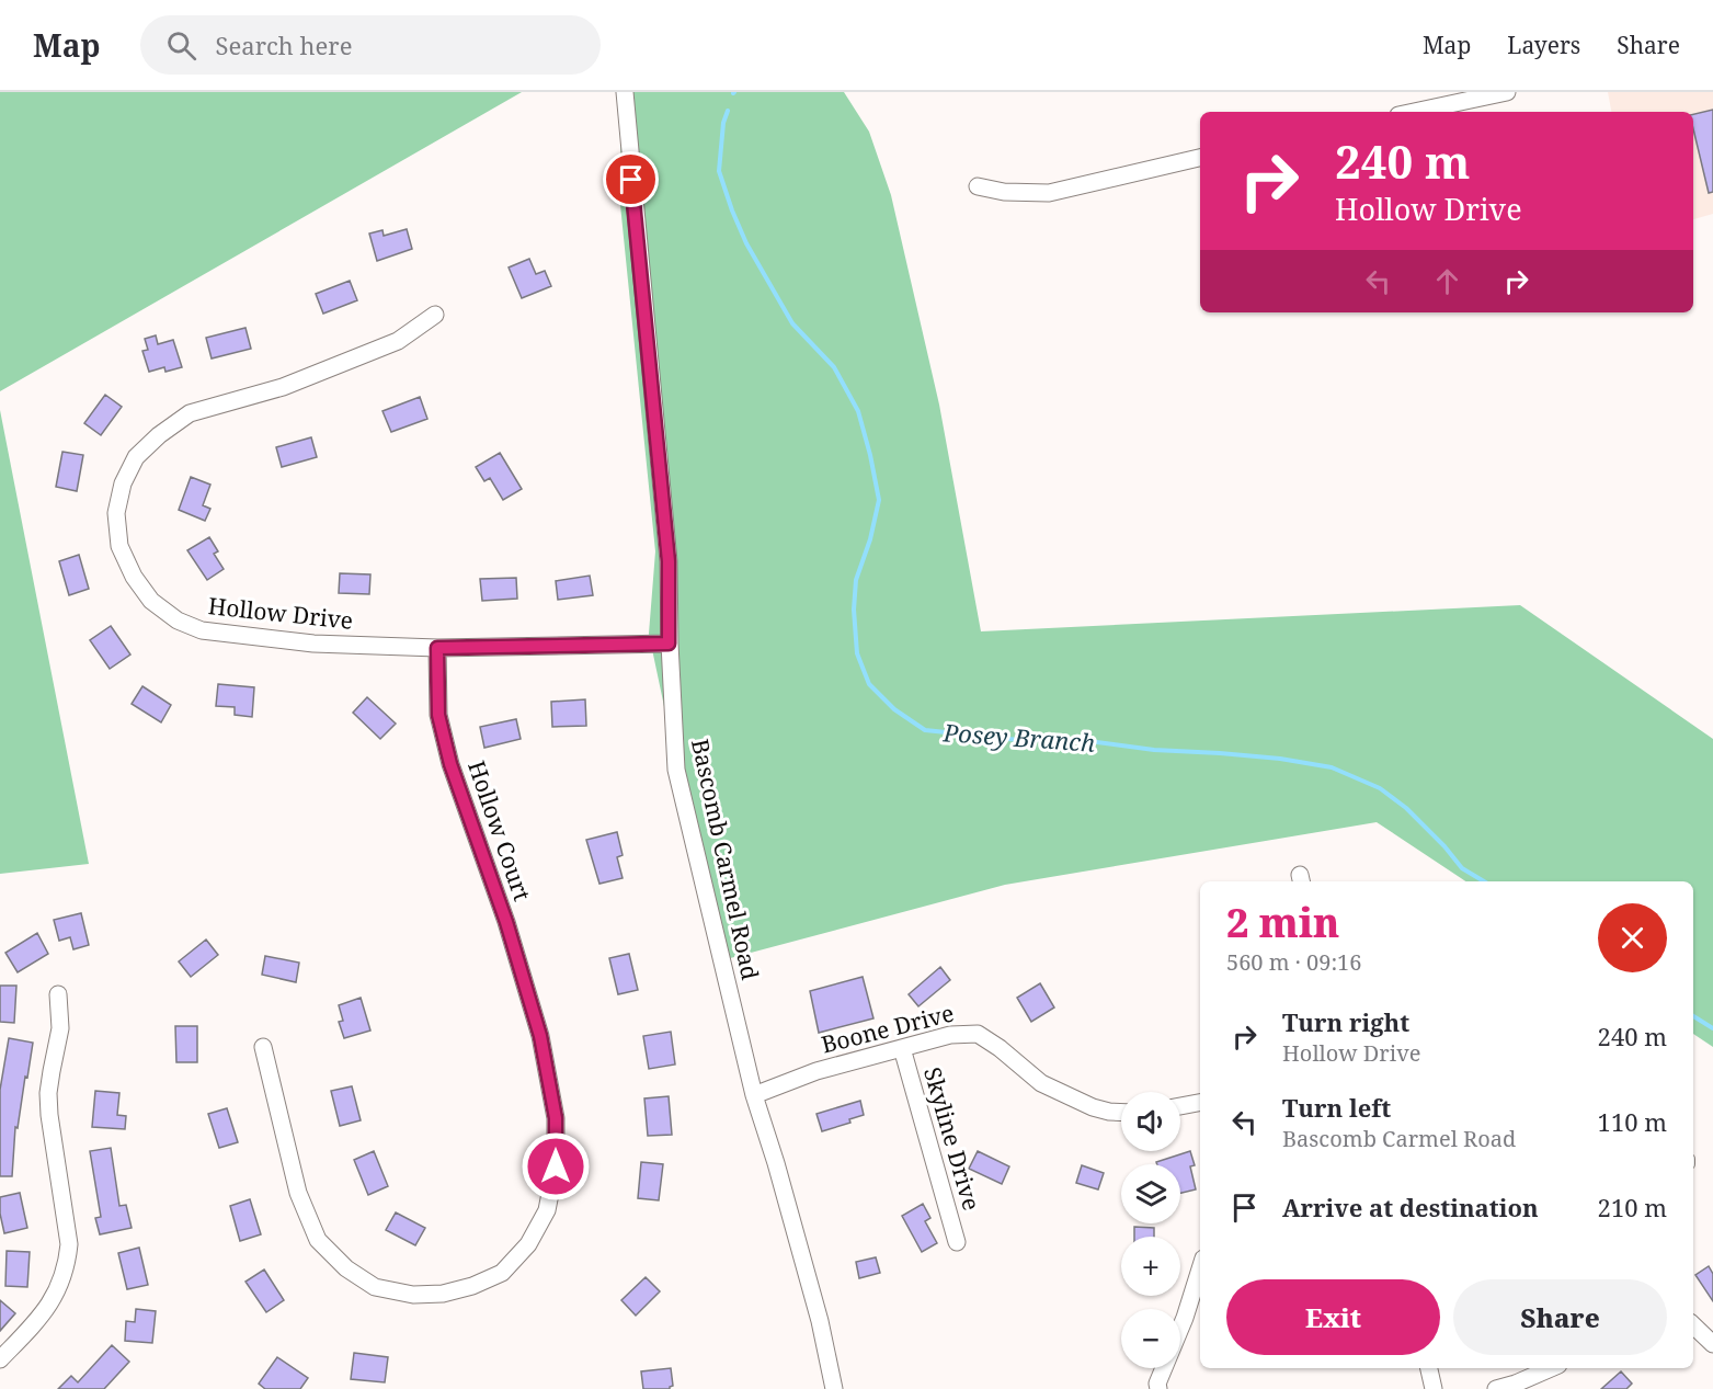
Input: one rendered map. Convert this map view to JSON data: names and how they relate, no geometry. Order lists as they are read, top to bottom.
{
  "streets": {
    "street": [
      "Hollow Drive",
      "Hollow Court",
      "Bascomb Carmel Road",
      "Boone Drive",
      "Skyline Drive"
    ]
  },
  "crossings": [
    ["Hollow Drive", "Hollow Court"],
    ["Hollow Drive", "Bascomb Carmel Road"],
    ["Bascomb Carmel Road", "Boone Drive"],
    ["Boone Drive", "Skyline Drive"]
  ],
  "water": ["Posey Branch"],
  "page": {
    "header": "Map",
    "search": "Search here",
    "nav": ["Map", "Layers", "Share"],
    "turn": ["240 m", "Hollow Drive"],
    "heading": ["2 min", "560 m · 09:16"],
    "list": [
      {
        "name": "Turn right",
        "note": "Hollow Drive",
        "value": "240 m"
      },
      {
        "name": "Turn left",
        "note": "Bascomb Carmel Road",
        "value": "110 m"
      },
      {
        "name": "Arrive at destination",
        "value": "210 m"
      }
    ],
    "map_buttons": ["+", "−"],
    "buttons": ["Exit", "Share"]
  }
}
